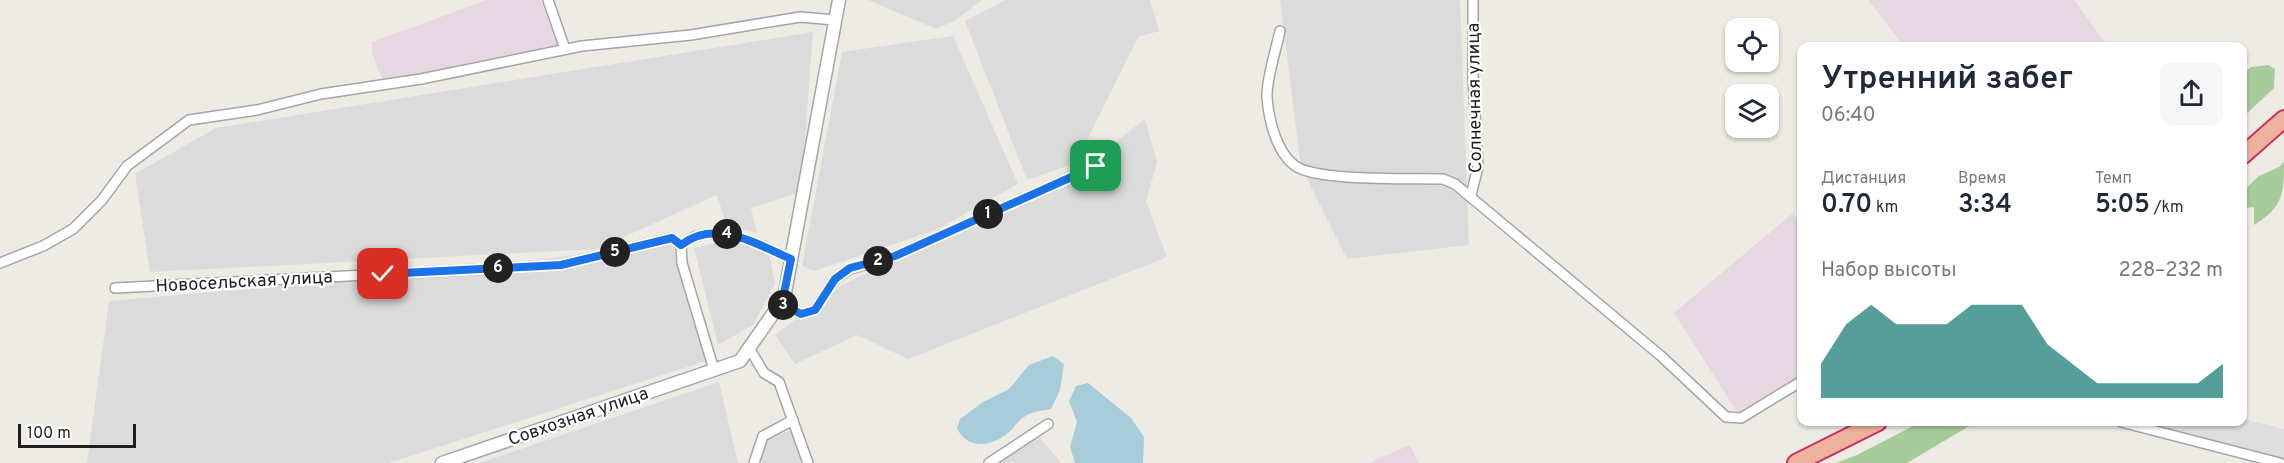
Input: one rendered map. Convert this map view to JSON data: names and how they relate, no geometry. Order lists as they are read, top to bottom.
{
  "streets": {
    "street": ["Солнечная улица", "Новосельская улица", "Совхозная улица"]
  },
  "crossings": [
    ["Новосельская улица", "Совхозная улица"]
  ],
  "scale_bar": "100 m",
  "page": {
    "heading": ["Утренний забег", "06:40"],
    "stats": [
      ["Дистанция", "0.70 km"],
      ["Время", "3:34"],
      ["Темп", "5:05 /km"]
    ],
    "pins": [
      "1",
      "4",
      "5",
      "2",
      "6",
      "3"
    ],
    "chart": ["Набор высоты", "228–232 m"],
    "scale": "100 m"
  }
}
